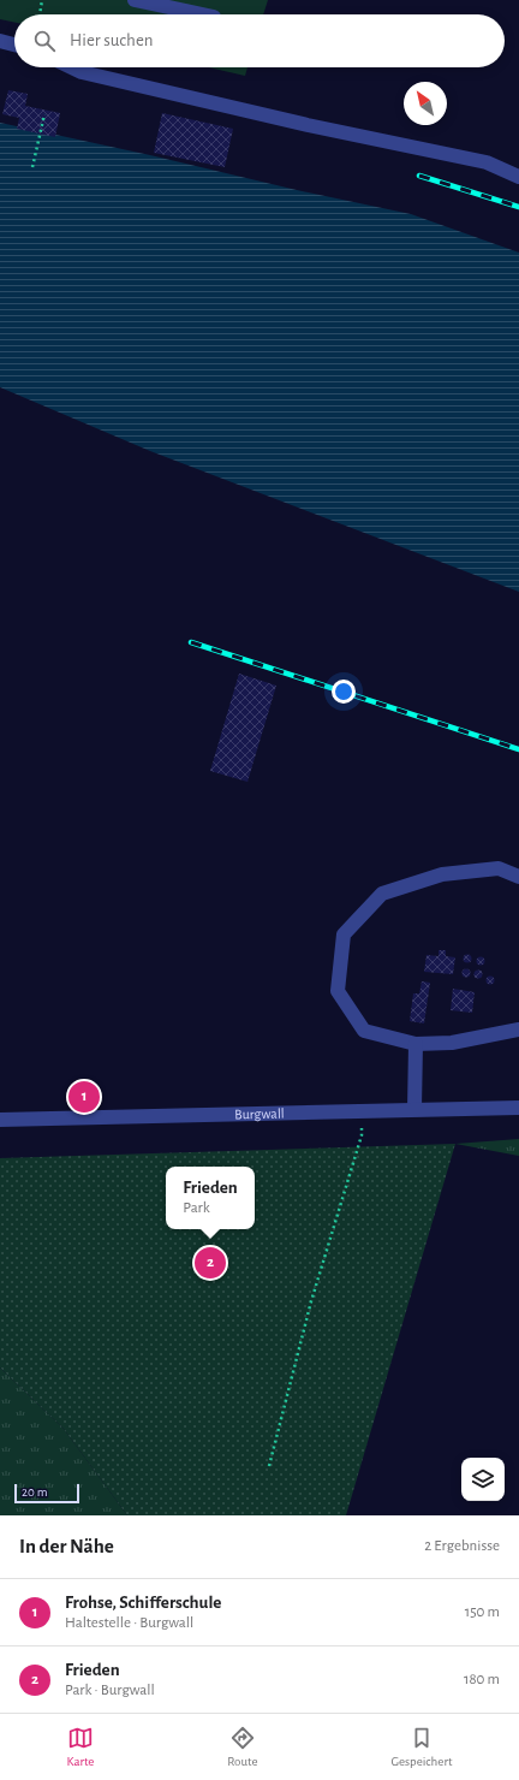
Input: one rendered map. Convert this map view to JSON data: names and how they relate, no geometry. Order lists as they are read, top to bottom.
{
  "streets": {
    "street": ["Burgwall"]
  },
  "scale_bar": "20 m",
  "north": "top left",
  "page": {
    "search": "Hier suchen",
    "pins": ["1", "2"],
    "popup": ["Frieden", "Park"],
    "scale": "20 m",
    "heading": ["In der Nähe", "2 Ergebnisse"],
    "list": [
      {
        "mark": "1",
        "name": "Frohse, Schifferschule",
        "note": "Haltestelle · Burgwall",
        "value": "150 m"
      },
      {
        "mark": "2",
        "name": "Frieden",
        "note": "Park · Burgwall",
        "value": "180 m"
      }
    ],
    "nav": ["Karte", "Route", "Gespeichert"]
  }
}
